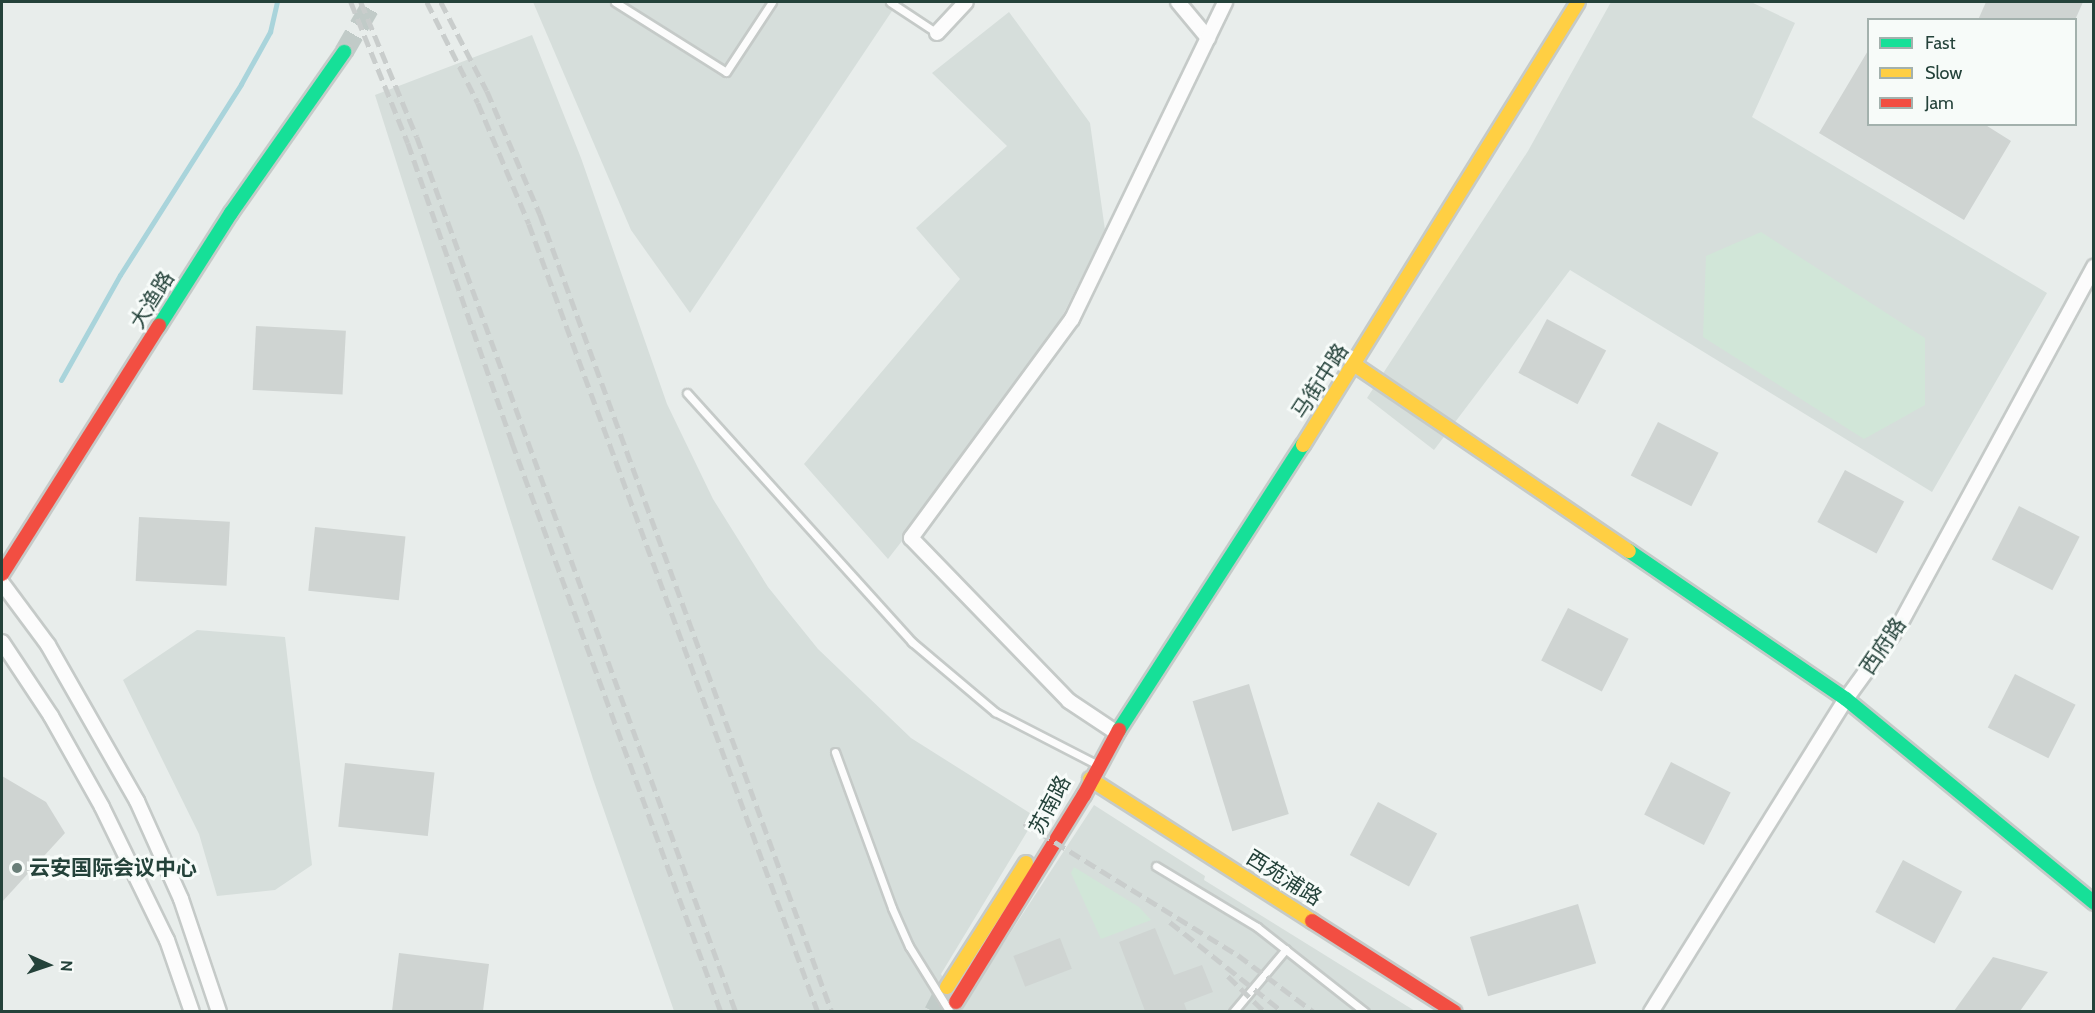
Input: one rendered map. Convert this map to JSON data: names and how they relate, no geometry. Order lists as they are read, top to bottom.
{
  "streets": {
    "street": [
      "大渔路",
      "马街中路",
      "西府路",
      "苏南路",
      "西苑浦路"
    ]
  },
  "crossings": [
    ["马街中路", "苏南路"],
    ["马街中路", "西苑浦路"],
    ["苏南路", "西苑浦路"]
  ],
  "places": ["云安国际会议中心"],
  "legend": ["Fast", "Slow", "Jam"],
  "north": "right"
}
